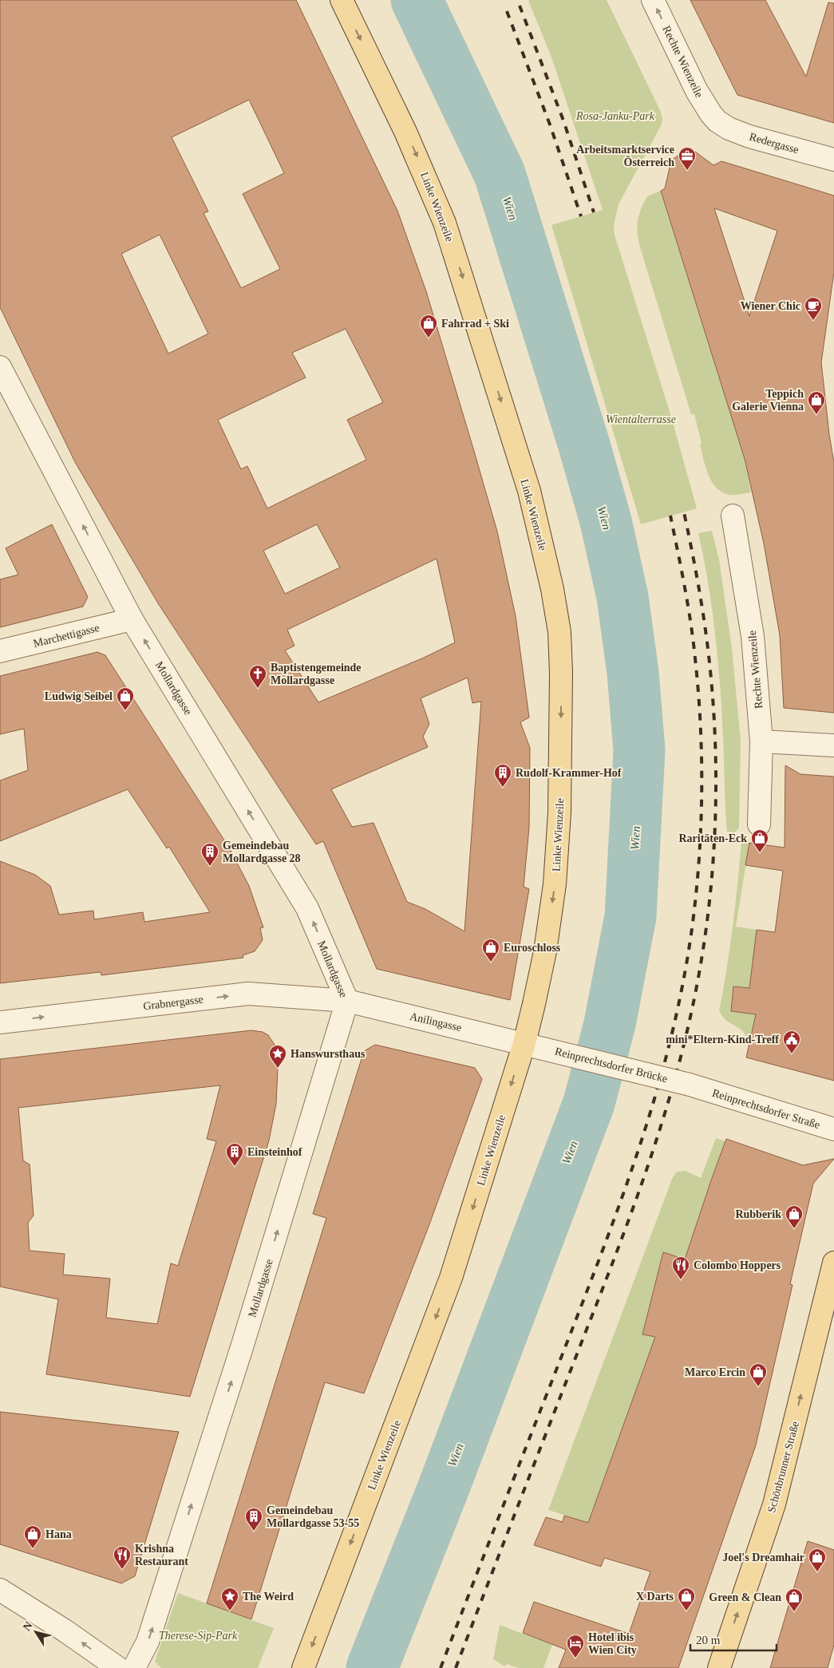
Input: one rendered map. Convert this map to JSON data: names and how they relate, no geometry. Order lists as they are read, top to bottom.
{
  "streets": {
    "main road": ["Linke Wienzeile", "Schönbrunner Straße"],
    "street": [
      "Rechte Wienzeile",
      "Redergasse",
      "Marchettigasse",
      "Mollardgasse",
      "Grabnergasse",
      "Anilingasse",
      "Reinprechtsdorfer Brücke",
      "Reinprechtsdorfer Straße"
    ]
  },
  "crossings": [
    ["Rechte Wienzeile", "Redergasse"],
    ["Linke Wienzeile", "Anilingasse"],
    ["Linke Wienzeile", "Reinprechtsdorfer Brücke"],
    ["Marchettigasse", "Mollardgasse"],
    ["Mollardgasse", "Grabnergasse"],
    ["Mollardgasse", "Anilingasse"],
    ["Grabnergasse", "Anilingasse"],
    ["Anilingasse", "Reinprechtsdorfer Brücke"],
    ["Reinprechtsdorfer Brücke", "Reinprechtsdorfer Straße"]
  ],
  "one_way": [
    "Linke Wienzeile",
    "Mollardgasse",
    "Grabnergasse",
    "Schönbrunner Straße"
  ],
  "water": ["Wien"],
  "parks": ["Rosa-Janku-Park", "Wientalterrasse", "Therese-Sip-Park"],
  "places": {
    "office": ["Arbeitsmarktservice Österreich"],
    "cafe": ["Wiener Chic"],
    "shop": [
      "Fahrrad + Ski",
      "Teppich Galerie Vienna",
      "Ludwig Seibel",
      "Raritäten-Eck",
      "Euroschloss",
      "Rubberik",
      "Marco Ercin",
      "Hana",
      "Joel's Dreamhair",
      "X Darts",
      "Green & Clean"
    ],
    "church": ["Baptistengemeinde Mollardgasse"],
    "building": [
      "Rudolf-Krammer-Hof",
      "Gemeindebau Mollardgasse 28",
      "Einsteinhof",
      "Gemeindebau Mollardgasse 53-55"
    ],
    "public building": ["mini*Eltern-Kind-Treff"],
    "place": ["Hanswursthaus", "The Weird"],
    "restaurant": ["Colombo Hoppers", "Krishna Restaurant"],
    "hotel": ["Hotel ibis Wien City"]
  },
  "scale_bar": "20 m",
  "north": "top left"
}
